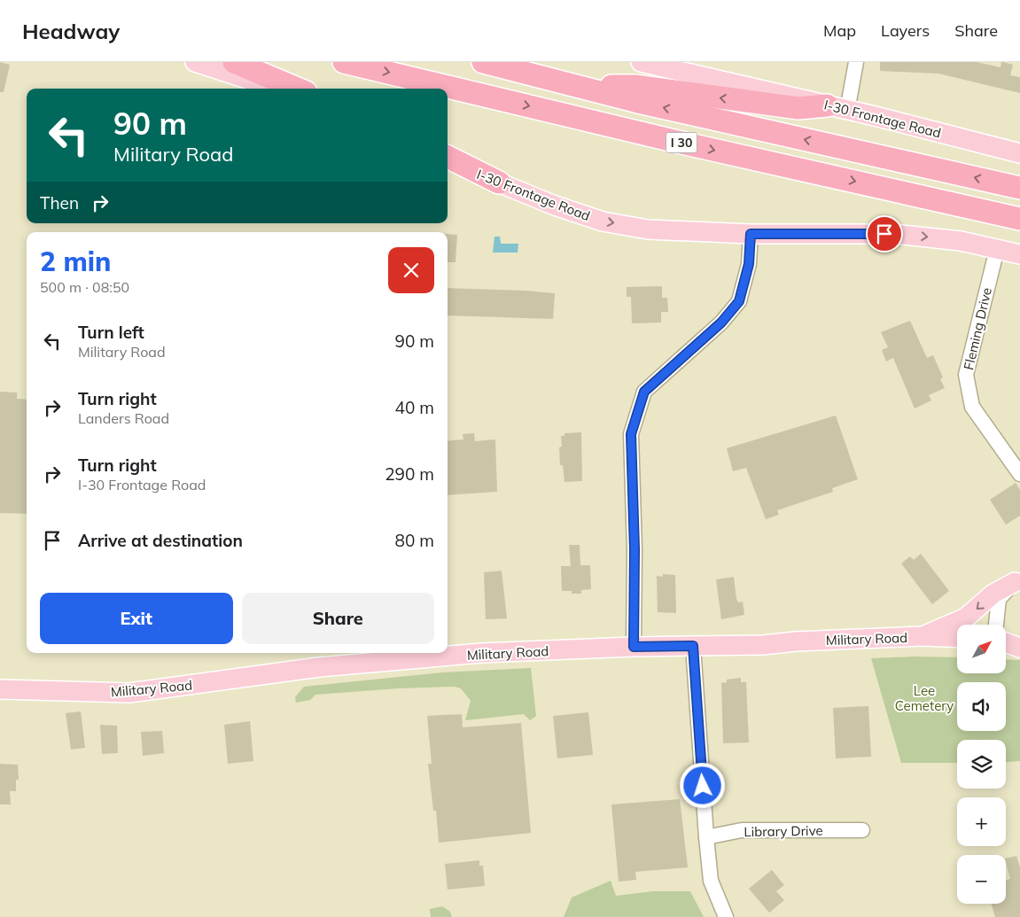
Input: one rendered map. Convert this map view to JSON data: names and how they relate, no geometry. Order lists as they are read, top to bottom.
{
  "streets": {
    "highway": ["I 30"],
    "main road": ["I-30 Frontage Road", "Military Road"],
    "street": ["Fleming Drive", "Library Drive"]
  },
  "crossings": [
    ["I-30 Frontage Road", "Fleming Drive"]
  ],
  "parks": ["Lee Cemetery"],
  "north": "top right",
  "page": {
    "header": "Headway",
    "nav": ["Map", "Layers", "Share"],
    "turn": ["90 m", "Military Road"],
    "then": "Then",
    "heading": ["2 min", "500 m · 08:50"],
    "list": [
      {
        "name": "Turn left",
        "note": "Military Road",
        "value": "90 m"
      },
      {
        "name": "Turn right",
        "note": "Landers Road",
        "value": "40 m"
      },
      {
        "name": "Turn right",
        "note": "I-30 Frontage Road",
        "value": "290 m"
      },
      {
        "name": "Arrive at destination",
        "value": "80 m"
      }
    ],
    "buttons": ["Exit", "Share"],
    "map_buttons": ["+", "−"]
  }
}
